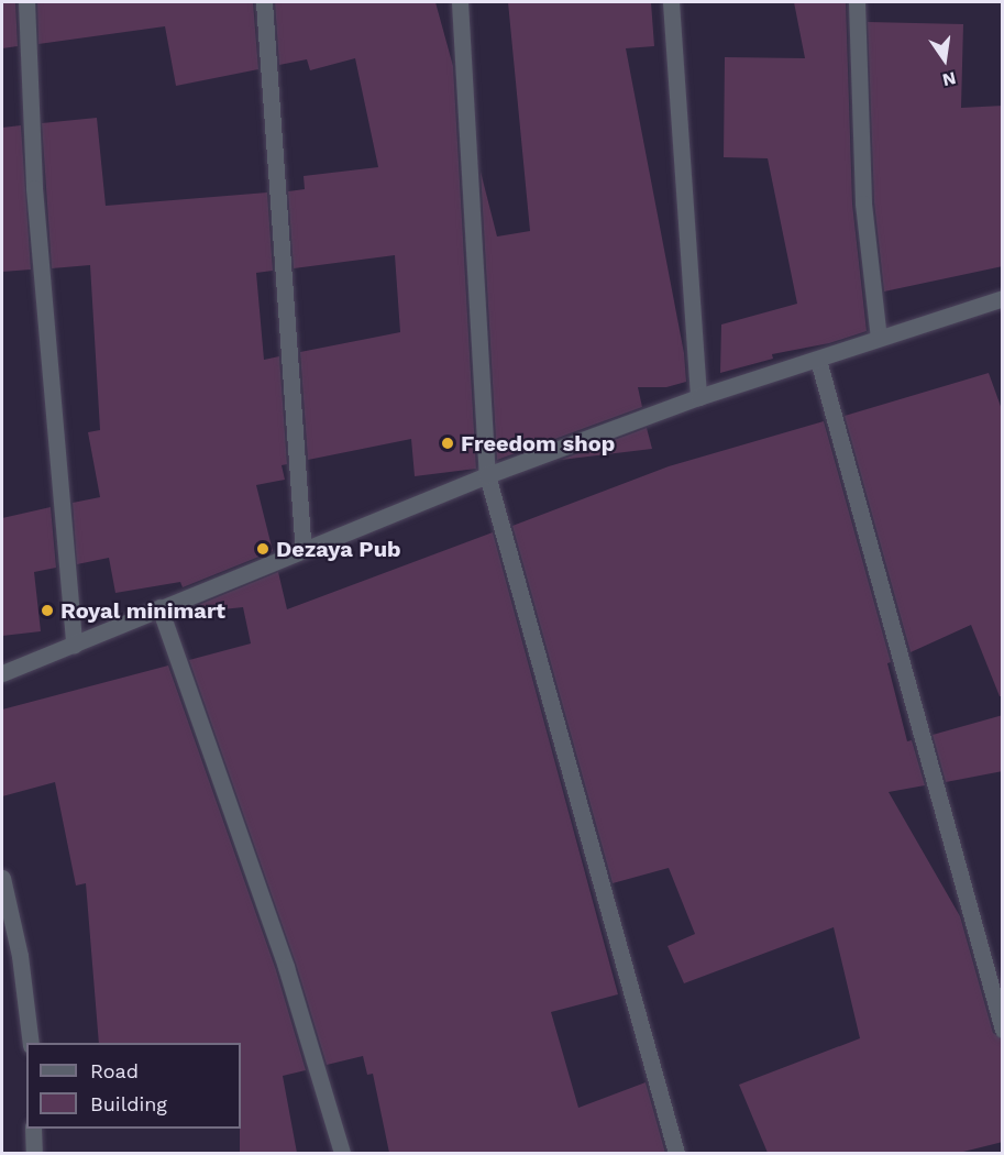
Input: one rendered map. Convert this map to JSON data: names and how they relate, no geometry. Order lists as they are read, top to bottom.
{
  "places": ["Freedom shop", "Dezaya Pub", "Royal minimart"],
  "legend": ["Road", "Building"],
  "north": "bottom"
}
